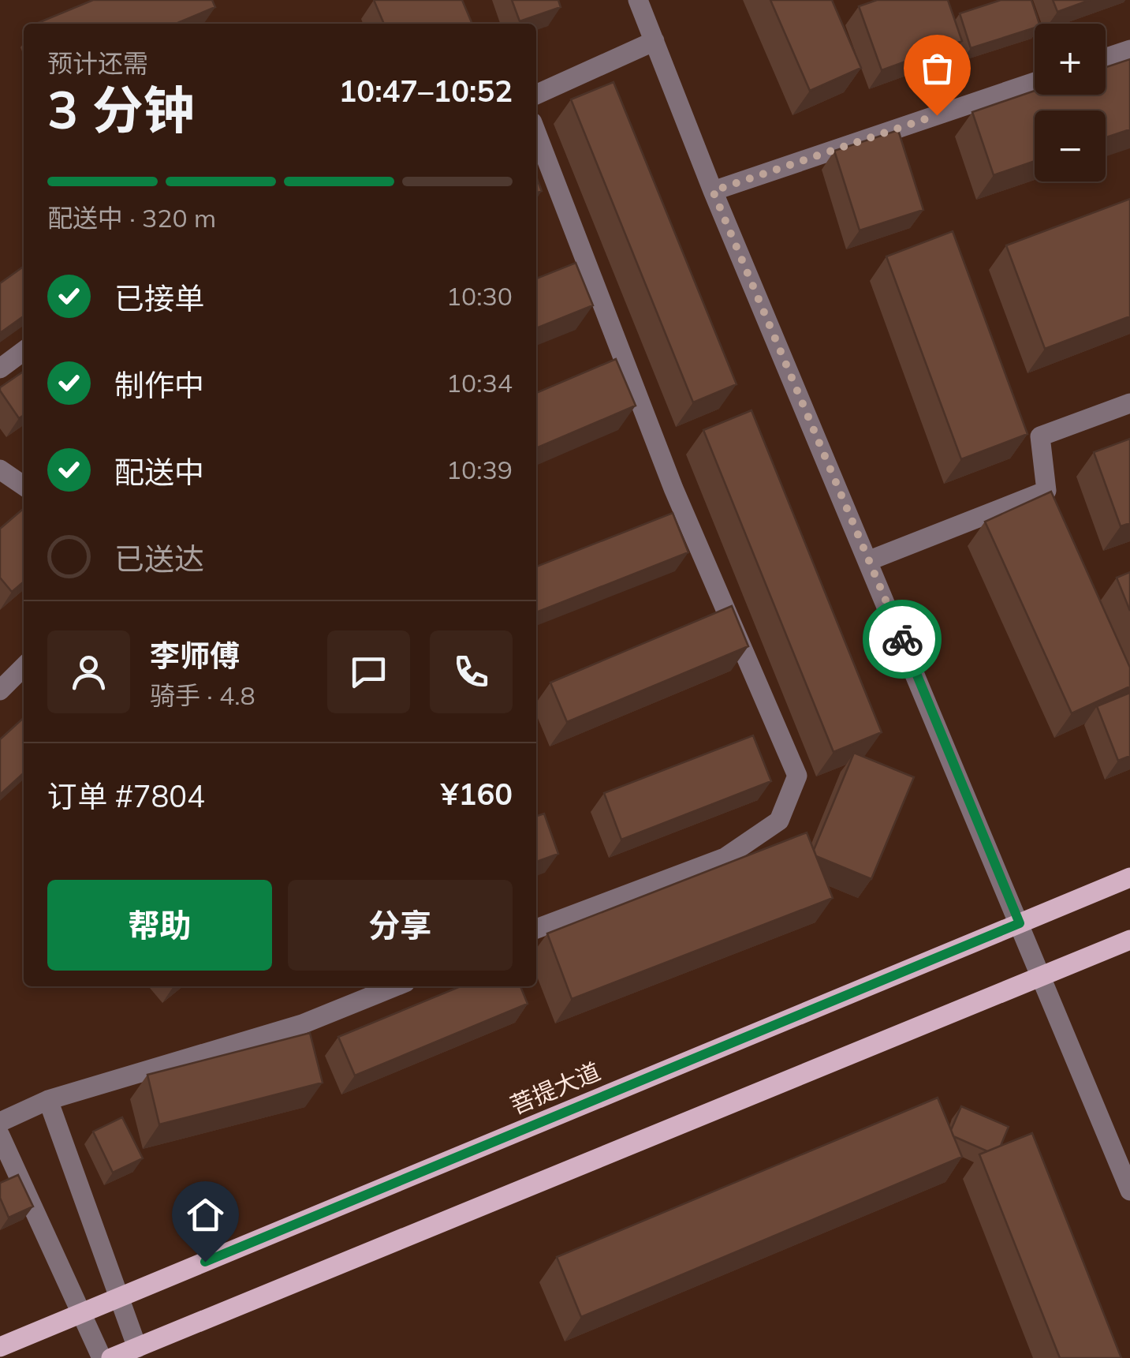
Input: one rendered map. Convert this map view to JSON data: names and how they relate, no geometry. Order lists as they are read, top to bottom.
{
  "streets": {
    "main road": ["菩提大道"]
  },
  "page": {
    "map_buttons": ["+", "−"],
    "heading": ["3 分钟", "预计还需", "10:47–10:52"],
    "panel": [
      "李师傅",
      "骑手 · 4.8",
      "订单 #7804",
      "¥160"
    ],
    "bar": "配送中 · 320 m",
    "list": [
      ["已接单", "10:30"],
      ["制作中", "10:34"],
      ["配送中", "10:39"],
      "已送达"
    ],
    "buttons": ["帮助", "分享"]
  }
}
